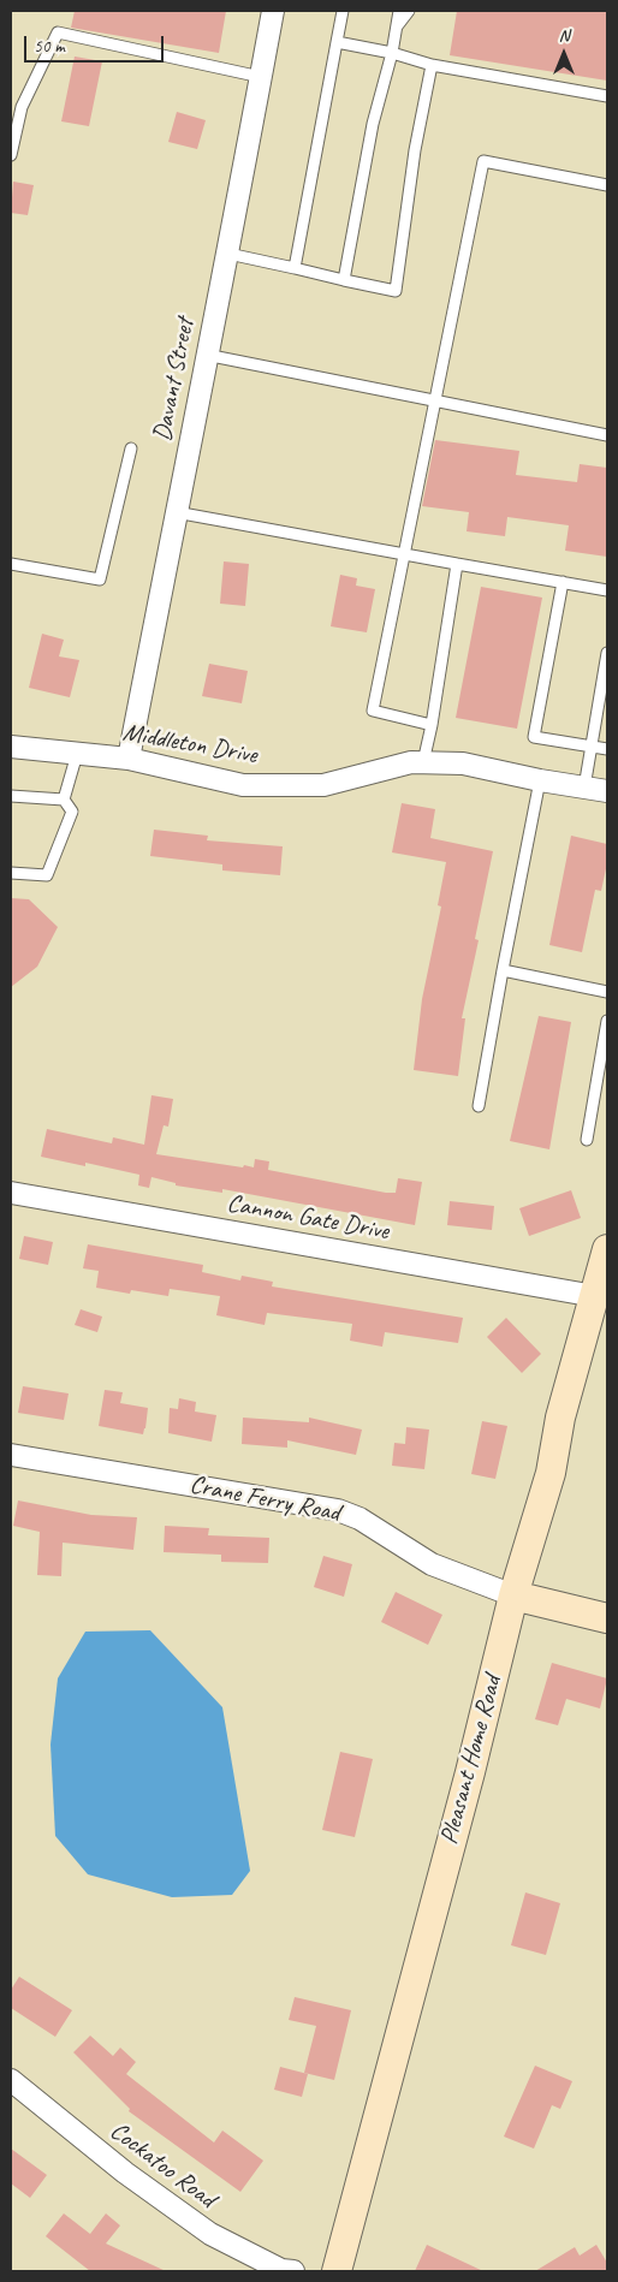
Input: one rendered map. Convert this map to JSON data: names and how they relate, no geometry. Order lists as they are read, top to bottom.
{
  "streets": {
    "main road": ["Crane Ferry Road", "Pleasant Home Road"],
    "street": [
      "Davant Street",
      "Middleton Drive",
      "Cannon Gate Drive",
      "Cockatoo Road"
    ]
  },
  "crossings": [
    ["Davant Street", "Middleton Drive"],
    ["Cannon Gate Drive", "Pleasant Home Road"],
    ["Crane Ferry Road", "Pleasant Home Road"]
  ],
  "scale_bar": "50 m",
  "north": "top"
}
